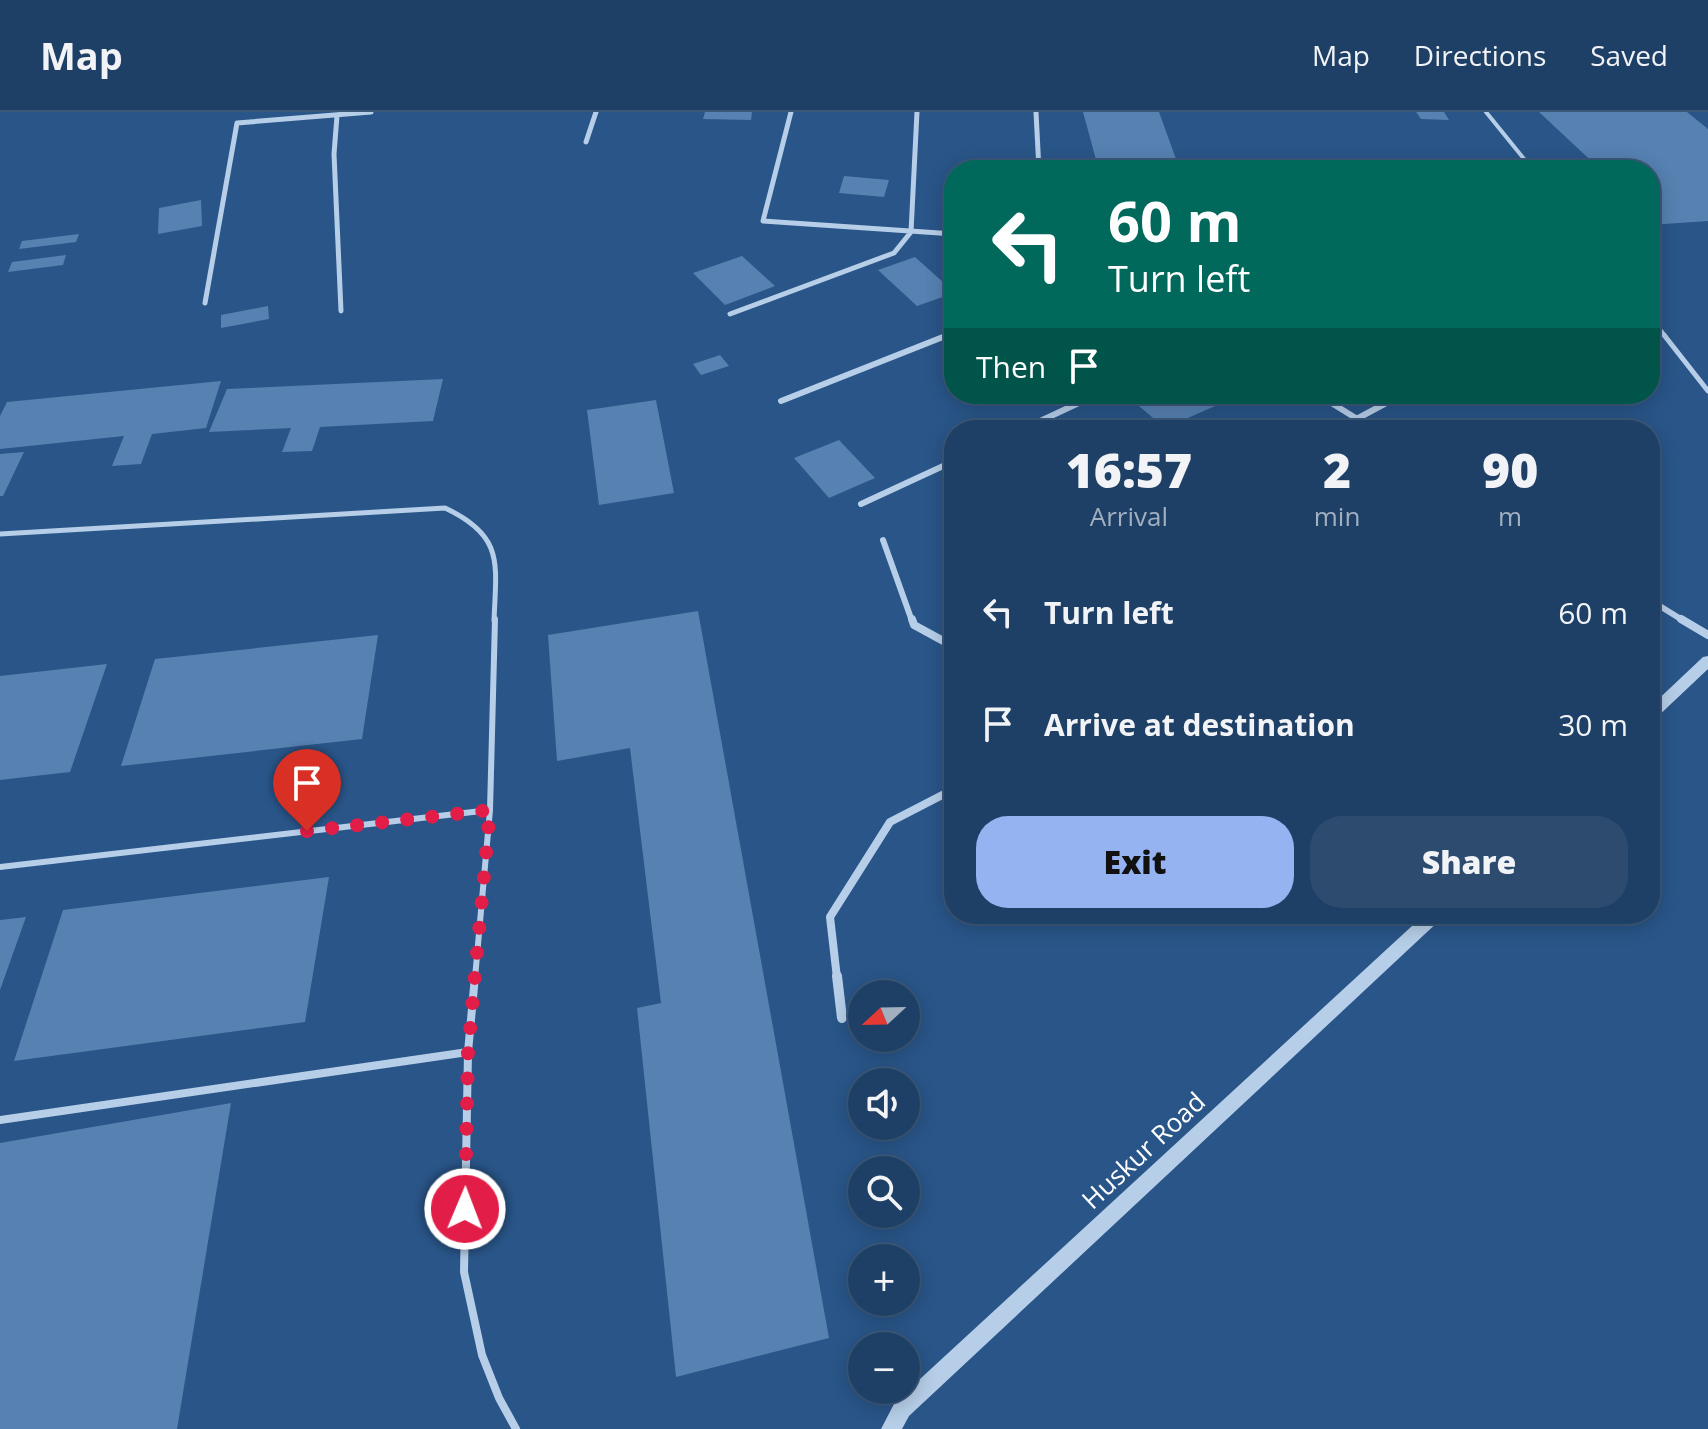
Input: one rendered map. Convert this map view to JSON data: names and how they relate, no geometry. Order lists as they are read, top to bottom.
{
  "streets": {
    "street": ["Huskur Road"]
  },
  "north": "left",
  "page": {
    "header": "Map",
    "nav": ["Map", "Directions", "Saved"],
    "turn": ["60 m", "Turn left"],
    "then": "Then",
    "eta": [
      "16:57",
      "Arrival",
      "2",
      "min",
      "90",
      "m"
    ],
    "list": [
      {
        "name": "Turn left",
        "value": "60 m"
      },
      {
        "name": "Arrive at destination",
        "value": "30 m"
      }
    ],
    "buttons": ["Exit", "Share"],
    "map_buttons": ["+", "−"]
  }
}
